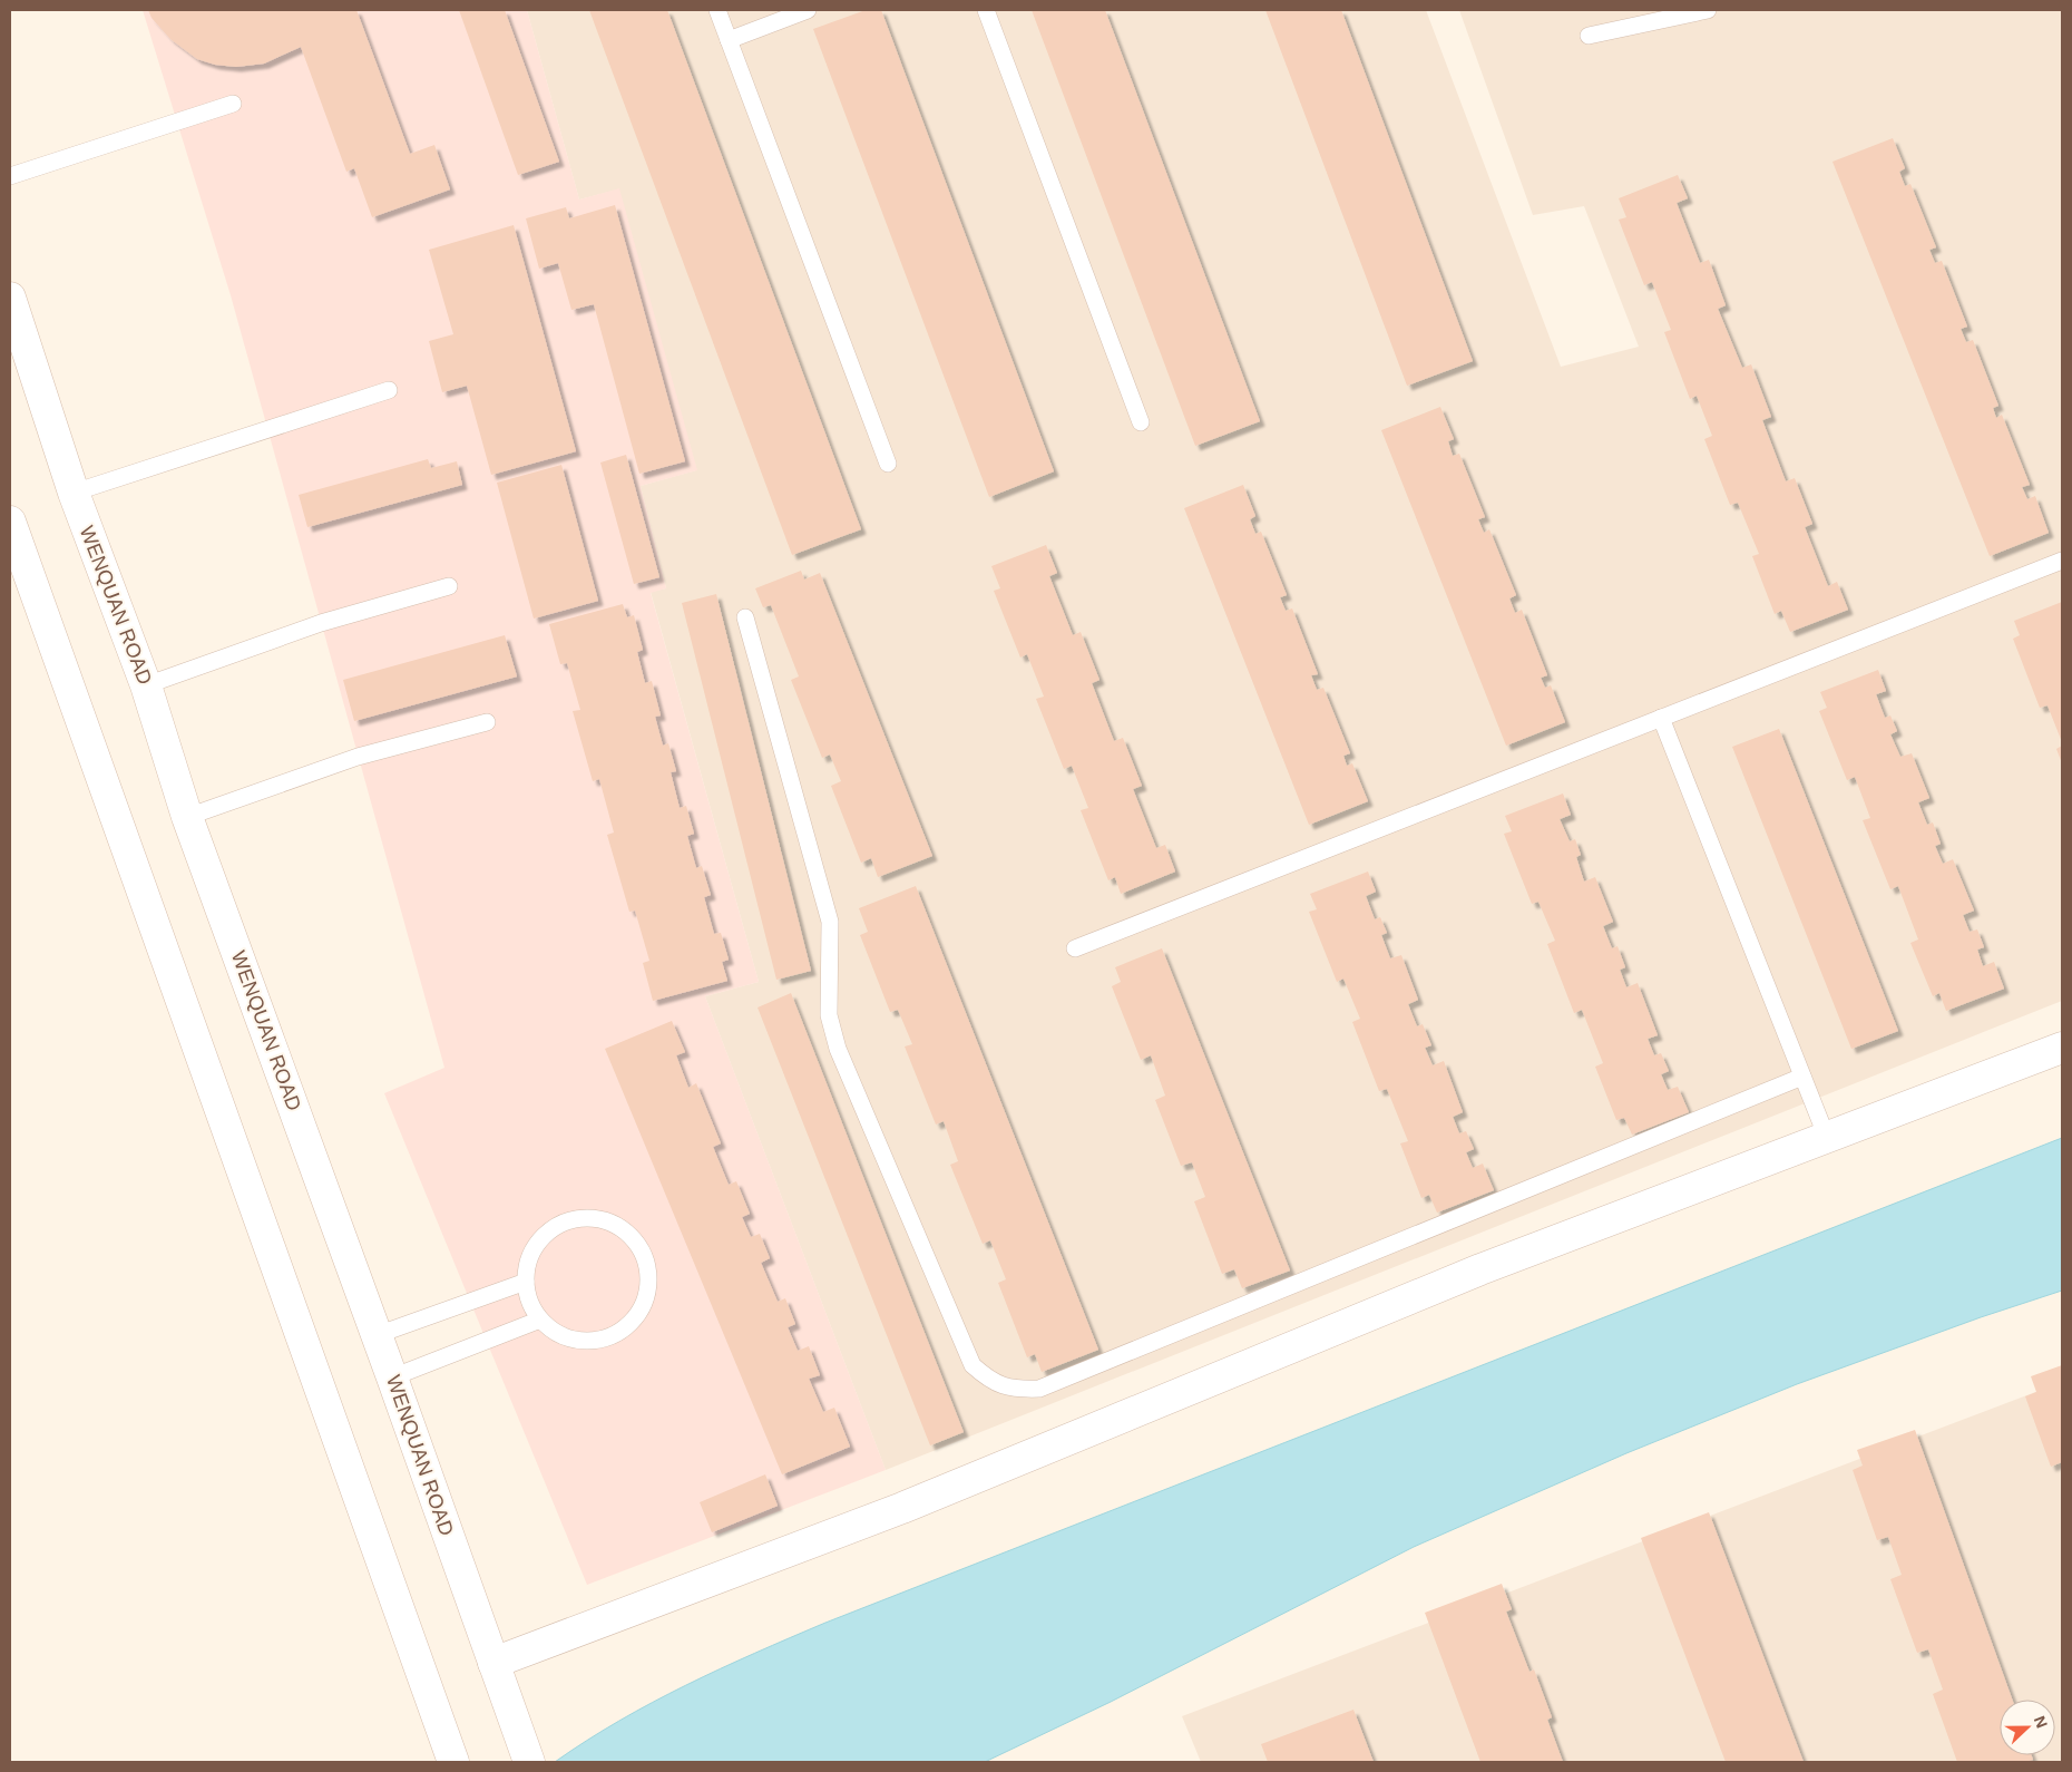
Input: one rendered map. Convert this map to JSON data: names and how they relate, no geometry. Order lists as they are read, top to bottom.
{
  "streets": {
    "main road": ["WENQUAN ROAD"]
  },
  "north": "right"
}
